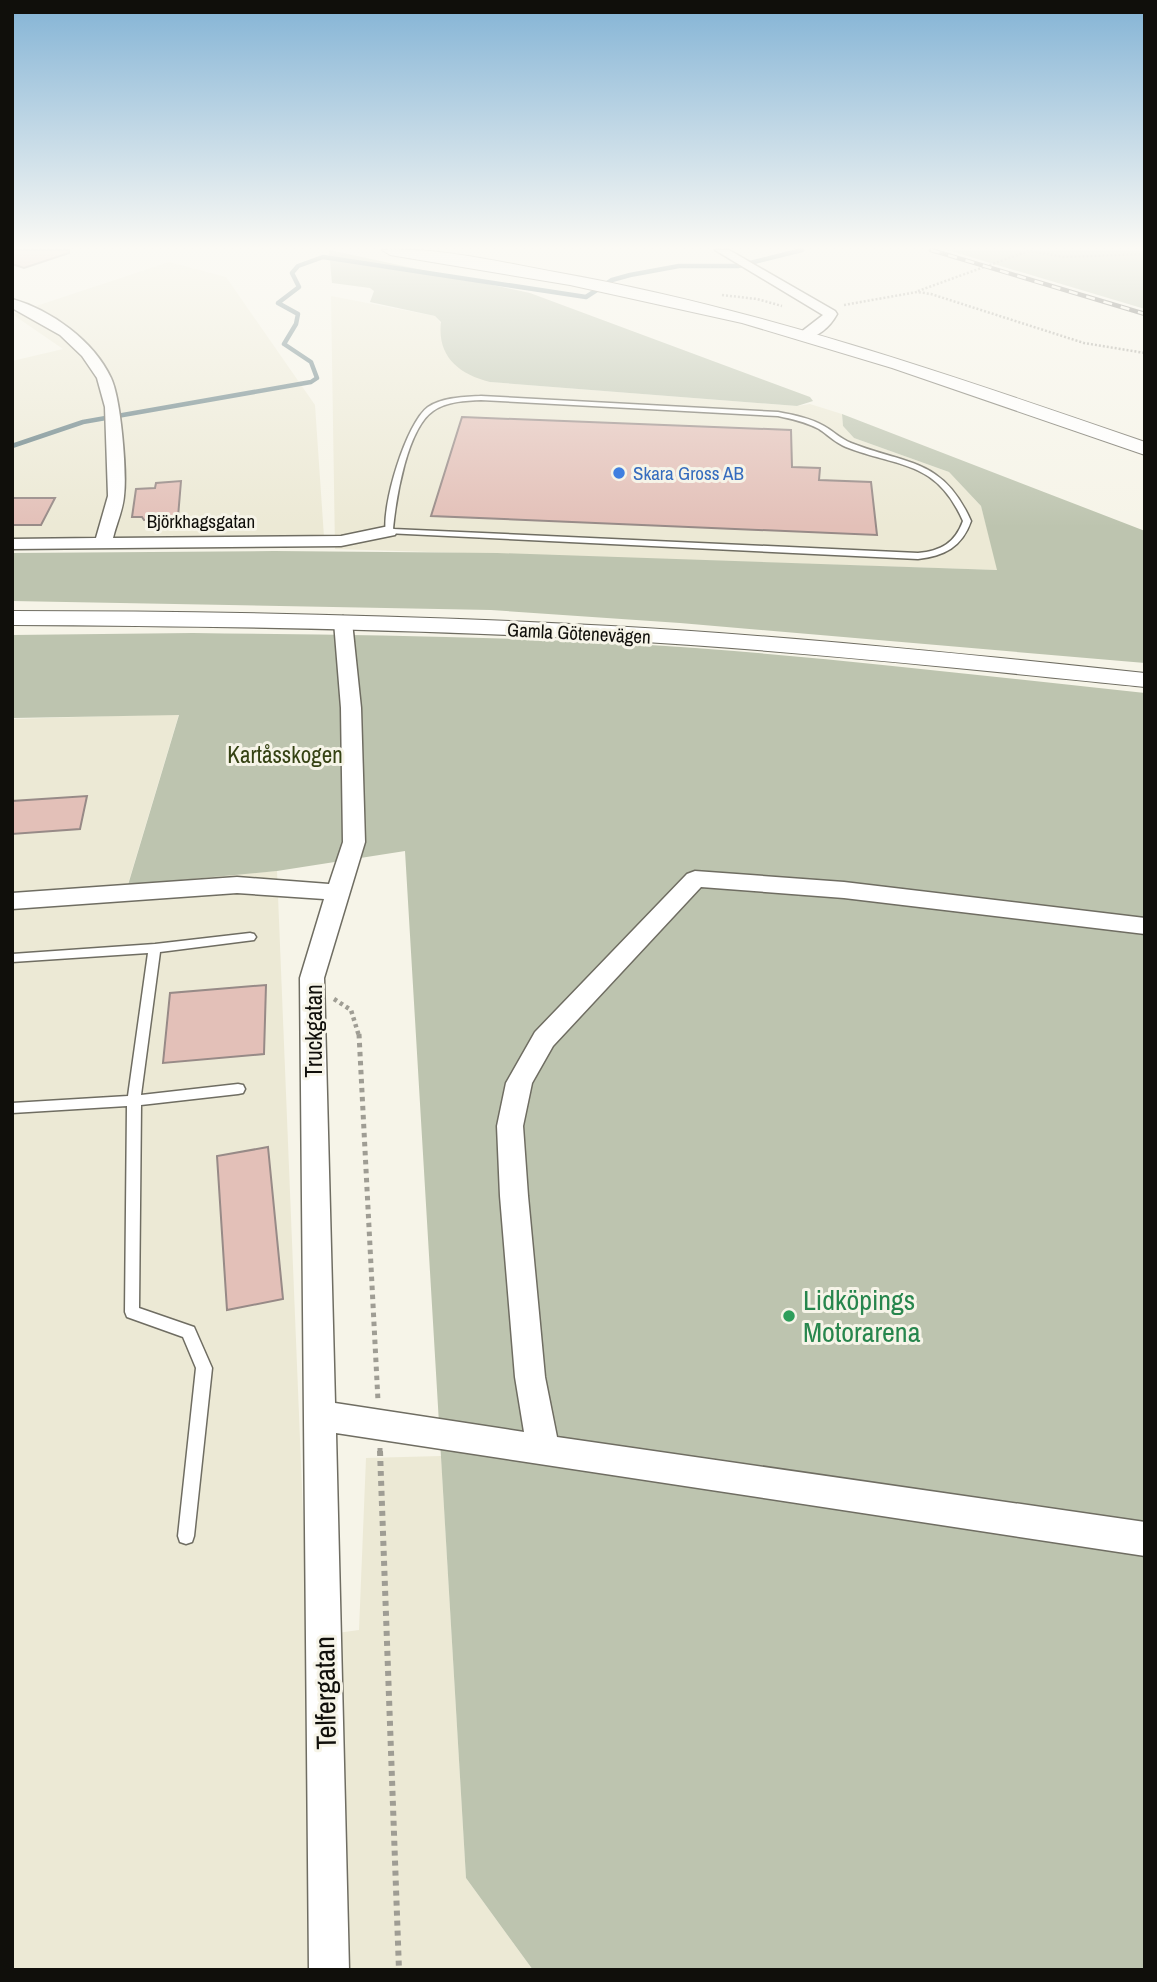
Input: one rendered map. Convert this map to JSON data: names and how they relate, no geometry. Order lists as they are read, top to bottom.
{
  "streets": {
    "street": [
      "Björkhagsgatan",
      "Gamla Götenevägen",
      "Truckgatan",
      "Telfergatan"
    ]
  },
  "crossings": [
    ["Gamla Götenevägen", "Truckgatan"],
    ["Truckgatan", "Telfergatan"]
  ],
  "parks": ["Kartåsskogen"],
  "places": ["Skara Gross AB", "Lidköpings Motorarena"]
}
